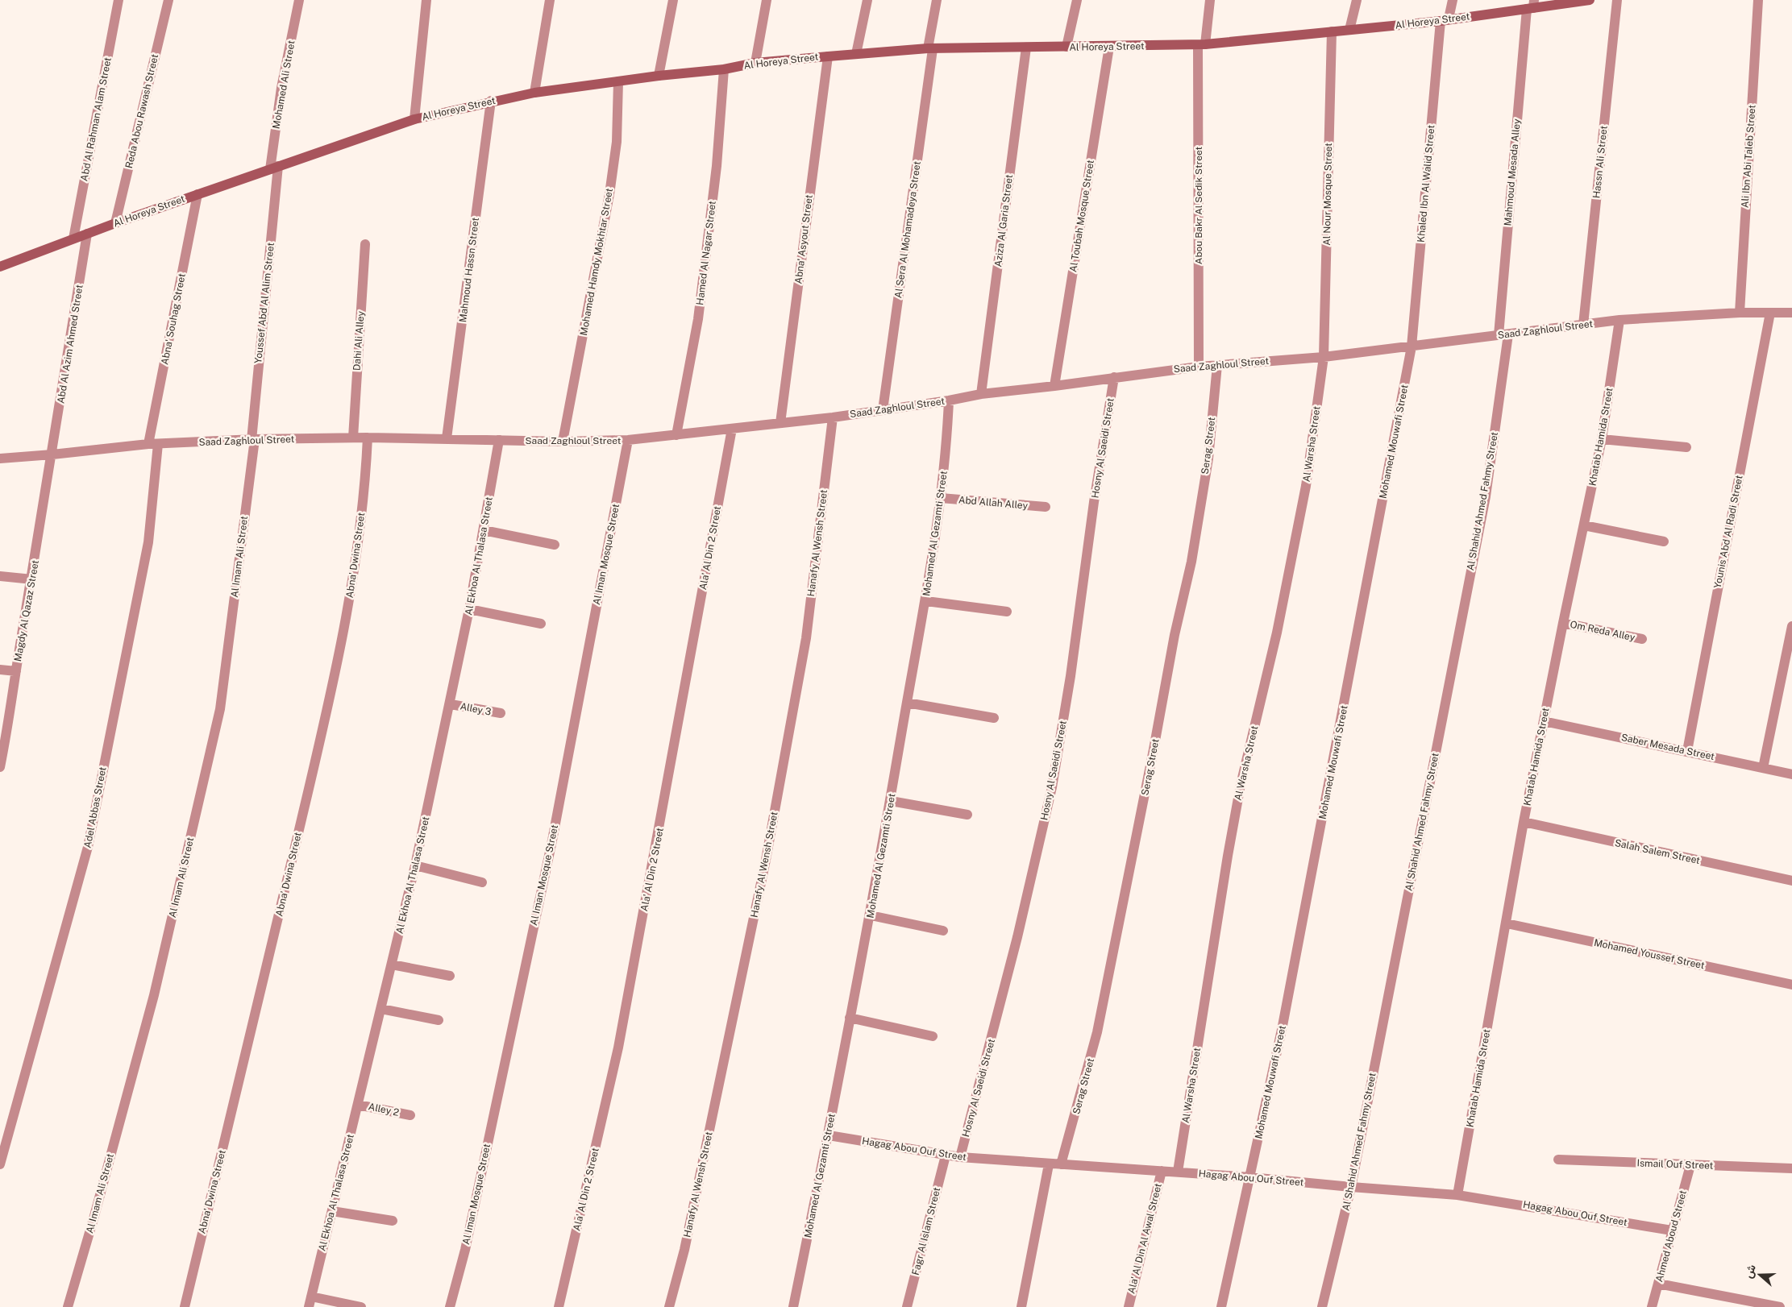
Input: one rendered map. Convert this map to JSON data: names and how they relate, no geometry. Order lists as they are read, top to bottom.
{
  "streets": {
    "street": [
      "Al Horeya Street",
      "Mohamed Ali Street",
      "Reda Abou Rawash Street",
      "Abd Al Rahman Alam Street",
      "Ali Ibn Abi Taleb Street",
      "Hassn Ali Street",
      "Mahmoud Mesada Alley",
      "Khaled Ibn Al Walid Street",
      "Al Nour Mosque Street",
      "Abou Bakr Al Sedik Street",
      "Al Toubah Mosque Street",
      "Aziza Al Garia Street",
      "Al Sera Al Mohamadeya Street",
      "Abna' Asyout Street",
      "Hamed Al Nagar Street",
      "Mohamed Hamdy Mokhtar Street",
      "Mahmoud Hassn Street",
      "Youssef Abd Al Alim Street",
      "Abna' Souhag Street",
      "Saad Zaghloul Street",
      "Dahi Ali Alley",
      "Abd Al Azim Ahmed Street",
      "Khatab Hamida Street",
      "Mohamed Mouwafi Street",
      "Al Warsha Street",
      "Serag Street",
      "Hosny Al Saeidi Street",
      "Al Shahid Ahmed Fahmy Street",
      "Abd Allah Alley",
      "Younis Abd Al Radi Street",
      "Mohamed Al Gezamti Street",
      "Hanafy Al Wensh Street",
      "Ala' Al Din 2 Street",
      "Al Iman Mosque Street",
      "Abna' Dwina Street",
      "Al Ekhoa Al Thalasa Street",
      "Al Imam Ali Street",
      "Magdy Al Qazaz Street",
      "Om Reda Alley",
      "Alley 3",
      "Saber Mesada Street",
      "Adel Abbas Street",
      "Salah Salem Street",
      "Mohamed Youssef Street",
      "Alley 2",
      "Hagag Abou Ouf Street",
      "Ismail Ouf Street",
      "Fagr Al Islam Street",
      "Ahmed Aboud Street",
      "Ala' Al Din Al Awal Street"
    ]
  },
  "crossings": [
    ["Al Horeya Street", "Mohamed Ali Street"],
    ["Al Horeya Street", "Reda Abou Rawash Street"],
    ["Al Horeya Street", "Abd Al Rahman Alam Street"],
    ["Al Horeya Street", "Mahmoud Mesada Alley"],
    ["Al Horeya Street", "Khaled Ibn Al Walid Street"],
    ["Al Horeya Street", "Al Nour Mosque Street"],
    ["Al Horeya Street", "Abou Bakr Al Sedik Street"],
    ["Al Horeya Street", "Al Toubah Mosque Street"],
    ["Al Horeya Street", "Aziza Al Garia Street"],
    ["Al Horeya Street", "Al Sera Al Mohamadeya Street"],
    ["Al Horeya Street", "Abna' Asyout Street"],
    ["Al Horeya Street", "Hamed Al Nagar Street"],
    ["Al Horeya Street", "Mohamed Hamdy Mokhtar Street"],
    ["Al Horeya Street", "Mahmoud Hassn Street"],
    ["Al Horeya Street", "Youssef Abd Al Alim Street"],
    ["Al Horeya Street", "Abna' Souhag Street"],
    ["Al Horeya Street", "Abd Al Azim Ahmed Street"],
    ["Mohamed Ali Street", "Youssef Abd Al Alim Street"],
    ["Ali Ibn Abi Taleb Street", "Saad Zaghloul Street"],
    ["Hassn Ali Street", "Saad Zaghloul Street"],
    ["Mahmoud Mesada Alley", "Saad Zaghloul Street"],
    ["Mahmoud Mesada Alley", "Al Shahid Ahmed Fahmy Street"],
    ["Khaled Ibn Al Walid Street", "Saad Zaghloul Street"],
    ["Khaled Ibn Al Walid Street", "Mohamed Mouwafi Street"],
    ["Al Nour Mosque Street", "Saad Zaghloul Street"],
    ["Al Nour Mosque Street", "Al Warsha Street"],
    ["Abou Bakr Al Sedik Street", "Saad Zaghloul Street"],
    ["Al Toubah Mosque Street", "Saad Zaghloul Street"],
    ["Aziza Al Garia Street", "Saad Zaghloul Street"],
    ["Al Sera Al Mohamadeya Street", "Saad Zaghloul Street"],
    ["Abna' Asyout Street", "Saad Zaghloul Street"],
    ["Hamed Al Nagar Street", "Saad Zaghloul Street"],
    ["Mohamed Hamdy Mokhtar Street", "Saad Zaghloul Street"],
    ["Mahmoud Hassn Street", "Saad Zaghloul Street"],
    ["Youssef Abd Al Alim Street", "Saad Zaghloul Street"],
    ["Youssef Abd Al Alim Street", "Al Imam Ali Street"],
    ["Abna' Souhag Street", "Saad Zaghloul Street"],
    ["Abna' Souhag Street", "Adel Abbas Street"],
    ["Saad Zaghloul Street", "Dahi Ali Alley"],
    ["Saad Zaghloul Street", "Abd Al Azim Ahmed Street"],
    ["Saad Zaghloul Street", "Khatab Hamida Street"],
    ["Saad Zaghloul Street", "Mohamed Mouwafi Street"],
    ["Saad Zaghloul Street", "Al Warsha Street"],
    ["Saad Zaghloul Street", "Serag Street"],
    ["Saad Zaghloul Street", "Hosny Al Saeidi Street"],
    ["Saad Zaghloul Street", "Al Shahid Ahmed Fahmy Street"],
    ["Saad Zaghloul Street", "Younis Abd Al Radi Street"],
    ["Saad Zaghloul Street", "Mohamed Al Gezamti Street"],
    ["Saad Zaghloul Street", "Hanafy Al Wensh Street"],
    ["Saad Zaghloul Street", "Ala' Al Din 2 Street"],
    ["Saad Zaghloul Street", "Al Iman Mosque Street"],
    ["Saad Zaghloul Street", "Abna' Dwina Street"],
    ["Saad Zaghloul Street", "Al Ekhoa Al Thalasa Street"],
    ["Saad Zaghloul Street", "Al Imam Ali Street"],
    ["Saad Zaghloul Street", "Magdy Al Qazaz Street"],
    ["Saad Zaghloul Street", "Adel Abbas Street"],
    ["Abd Al Azim Ahmed Street", "Magdy Al Qazaz Street"],
    ["Khatab Hamida Street", "Om Reda Alley"],
    ["Khatab Hamida Street", "Saber Mesada Street"],
    ["Khatab Hamida Street", "Salah Salem Street"],
    ["Khatab Hamida Street", "Mohamed Youssef Street"],
    ["Khatab Hamida Street", "Hagag Abou Ouf Street"],
    ["Mohamed Mouwafi Street", "Hagag Abou Ouf Street"],
    ["Al Warsha Street", "Hagag Abou Ouf Street"],
    ["Serag Street", "Hagag Abou Ouf Street"],
    ["Hosny Al Saeidi Street", "Hagag Abou Ouf Street"],
    ["Al Shahid Ahmed Fahmy Street", "Hagag Abou Ouf Street"],
    ["Abd Allah Alley", "Mohamed Al Gezamti Street"],
    ["Younis Abd Al Radi Street", "Saber Mesada Street"],
    ["Mohamed Al Gezamti Street", "Hagag Abou Ouf Street"],
    ["Al Ekhoa Al Thalasa Street", "Alley 3"],
    ["Al Ekhoa Al Thalasa Street", "Alley 2"],
    ["Hagag Abou Ouf Street", "Fagr Al Islam Street"],
    ["Hagag Abou Ouf Street", "Ahmed Aboud Street"],
    ["Hagag Abou Ouf Street", "Ala' Al Din Al Awal Street"],
    ["Ismail Ouf Street", "Ahmed Aboud Street"]
  ],
  "north": "left"
}
